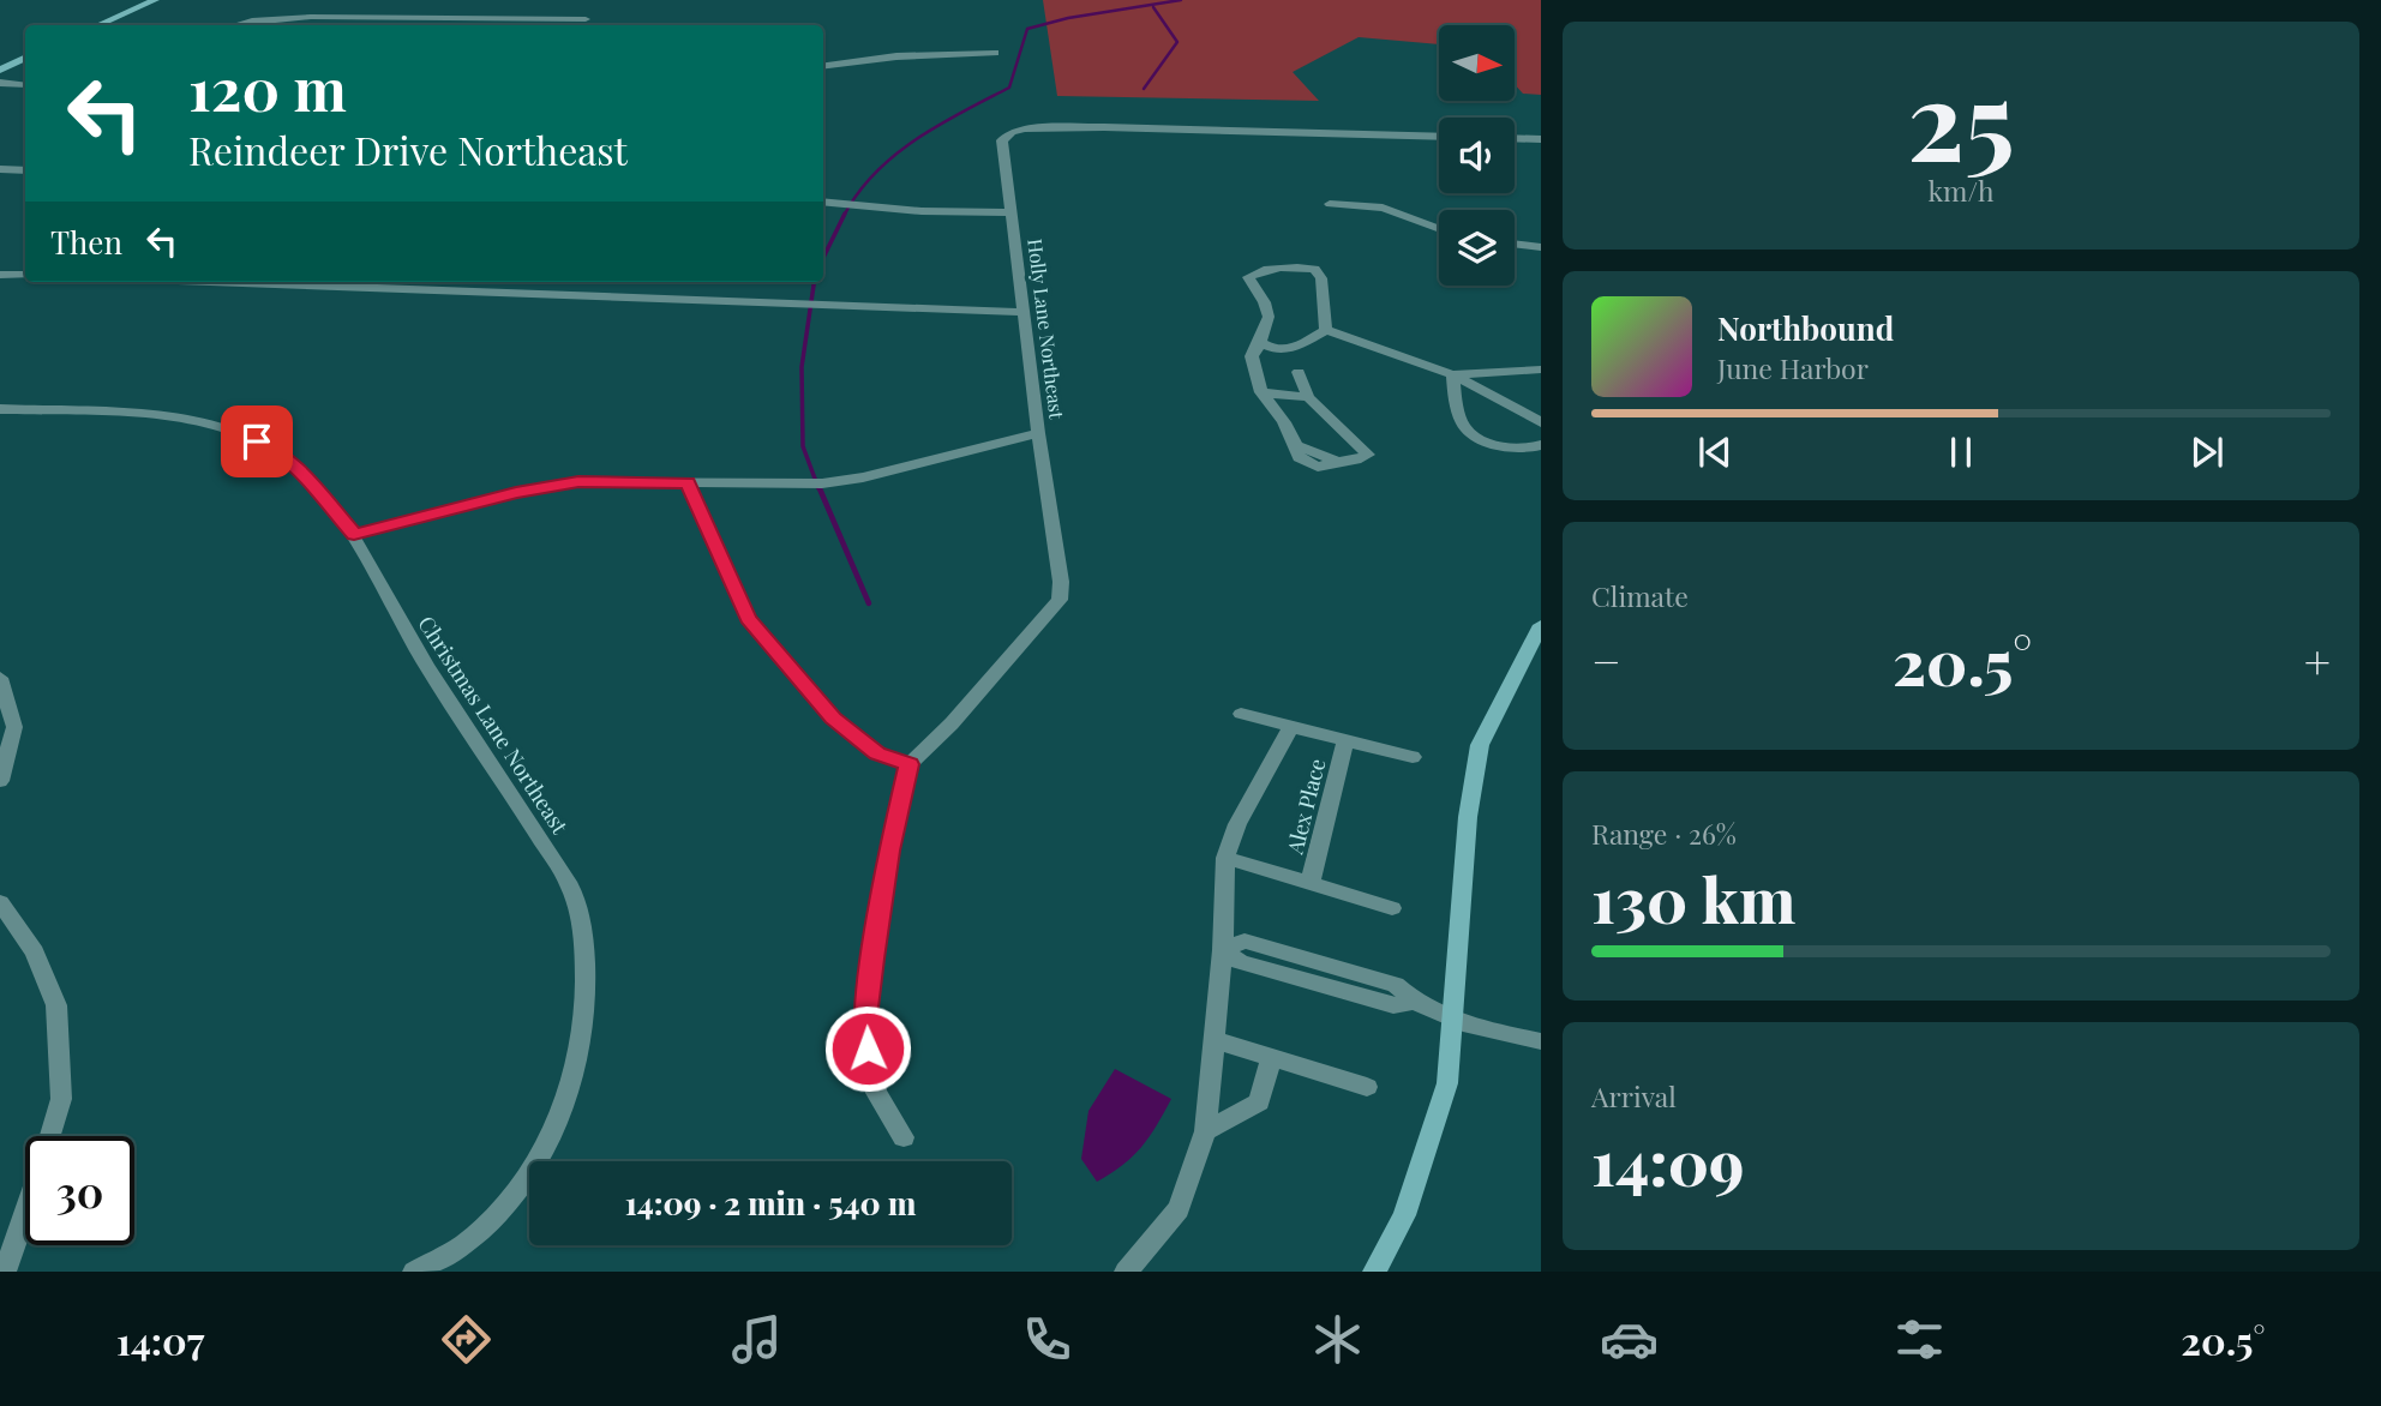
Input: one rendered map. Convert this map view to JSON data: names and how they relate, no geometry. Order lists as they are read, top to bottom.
{
  "streets": {
    "street": ["Holly Lane Northeast", "Christmas Lane Northeast", "Alex Place"]
  },
  "crossings": [
    ["Holly Lane Northeast", "Christmas Lane Northeast"]
  ],
  "north": "right",
  "page": {
    "tile": [
      ["25", "km/h"],
      "Climate",
      ["Range · 26%", "130 km"],
      ["Arrival", "14:09"]
    ],
    "turn": ["120 m", "Reindeer Drive Northeast"],
    "then": "Then",
    "song": ["Northbound", "June Harbor"],
    "heat": ["−", "20.5°", "+"],
    "limit": "30",
    "trip": "14:09 · 2 min · 540 m",
    "tabs": ["14:07", "20.5°"]
  }
}
